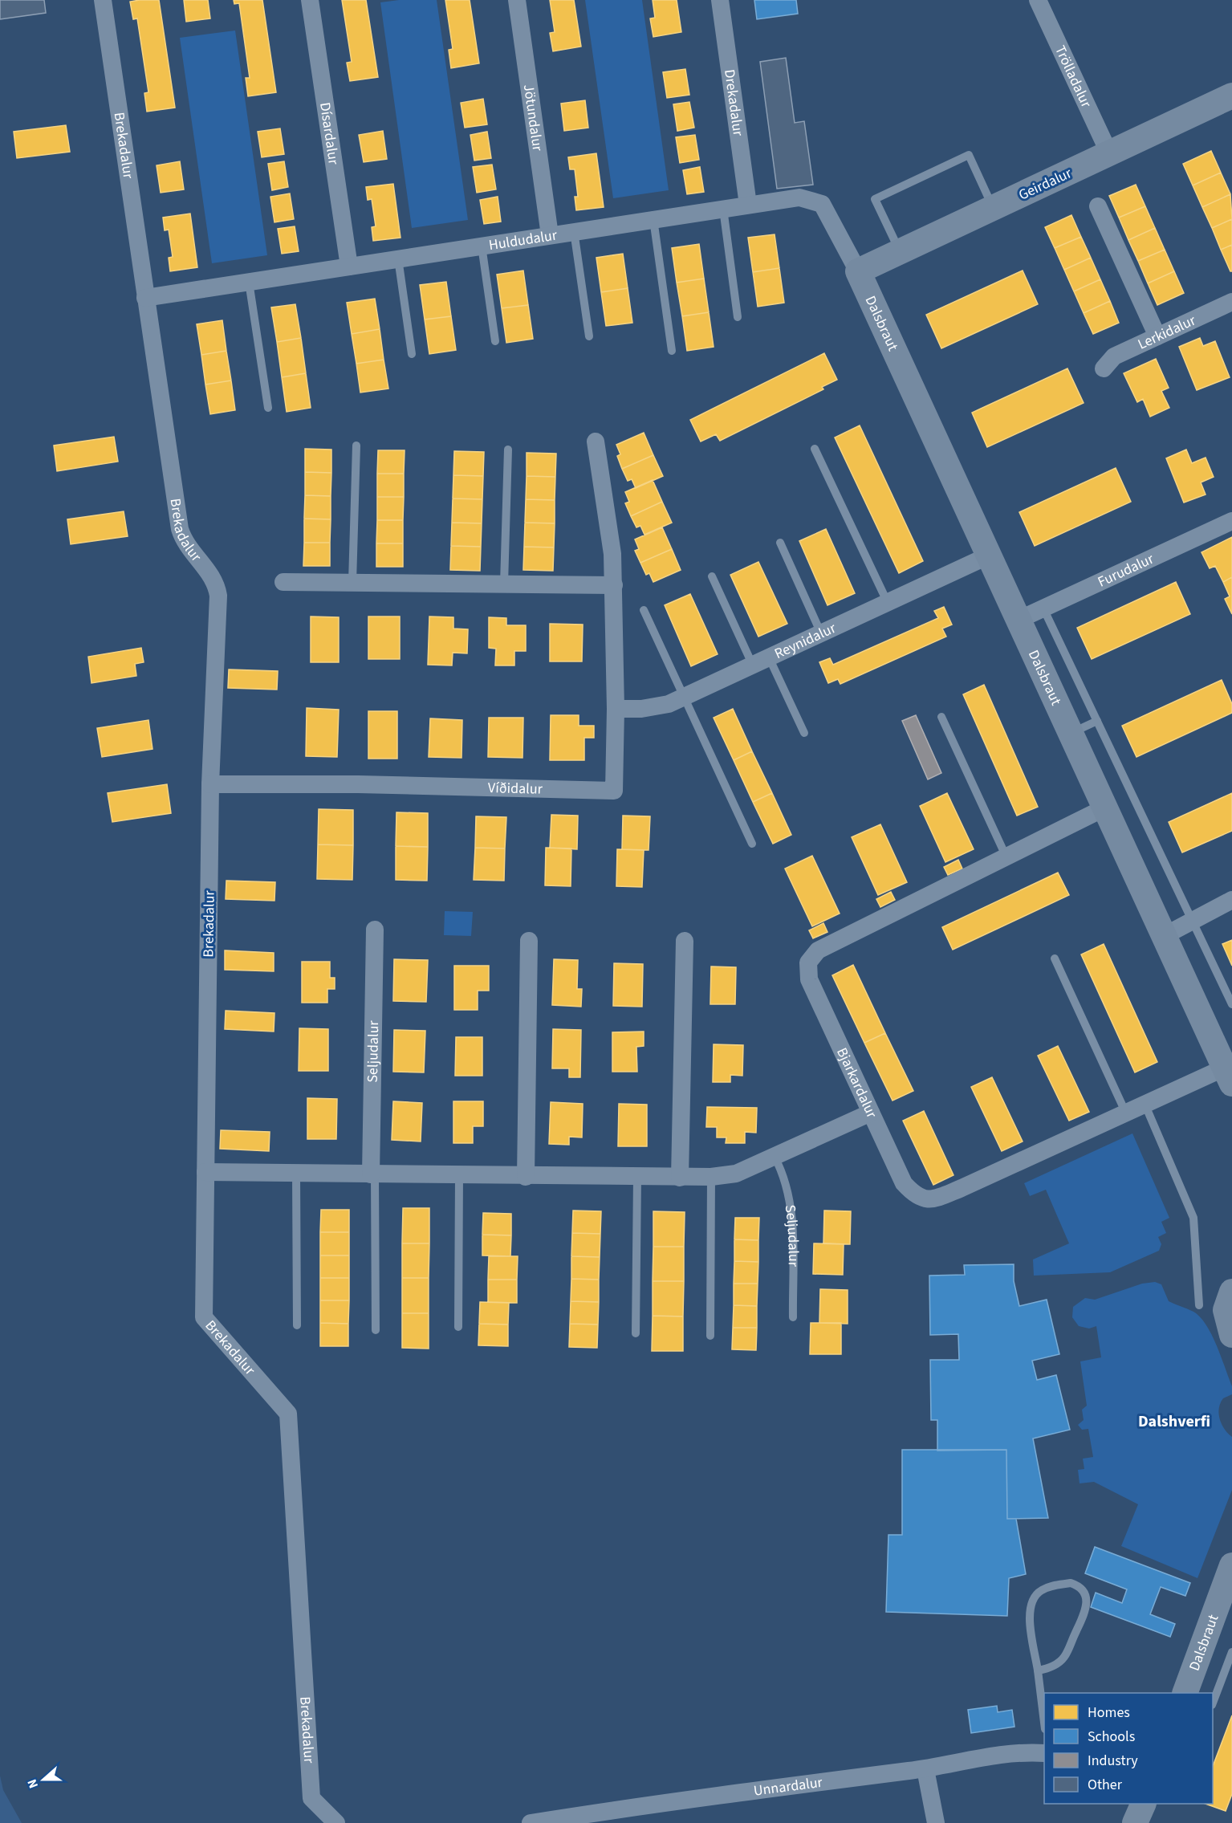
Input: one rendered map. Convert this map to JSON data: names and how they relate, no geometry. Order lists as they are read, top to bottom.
{
  "streets": {
    "street": [
      "Trölladalur",
      "Drekadalur",
      "Jötundalur",
      "Dísardalur",
      "Brekadalur",
      "Geirdalur",
      "Huldudalur",
      "Dalsbraut",
      "Lerkidalur",
      "Furudalur",
      "Reynidalur",
      "Víðidalur",
      "Seljudalur",
      "Bjarkardalur",
      "Unnardalur"
    ]
  },
  "crossings": [
    ["Trölladalur", "Geirdalur"],
    ["Drekadalur", "Huldudalur"],
    ["Jötundalur", "Huldudalur"],
    ["Dísardalur", "Huldudalur"],
    ["Brekadalur", "Huldudalur"],
    ["Brekadalur", "Víðidalur"],
    ["Geirdalur", "Huldudalur"],
    ["Geirdalur", "Dalsbraut"],
    ["Huldudalur", "Dalsbraut"],
    ["Dalsbraut", "Furudalur"],
    ["Dalsbraut", "Reynidalur"],
    ["Dalsbraut", "Bjarkardalur"],
    ["Reynidalur", "Víðidalur"]
  ],
  "districts": ["Dalshverfi"],
  "legend": [
    "Homes",
    "Schools",
    "Industry",
    "Other"
  ],
  "north": "left"
}
